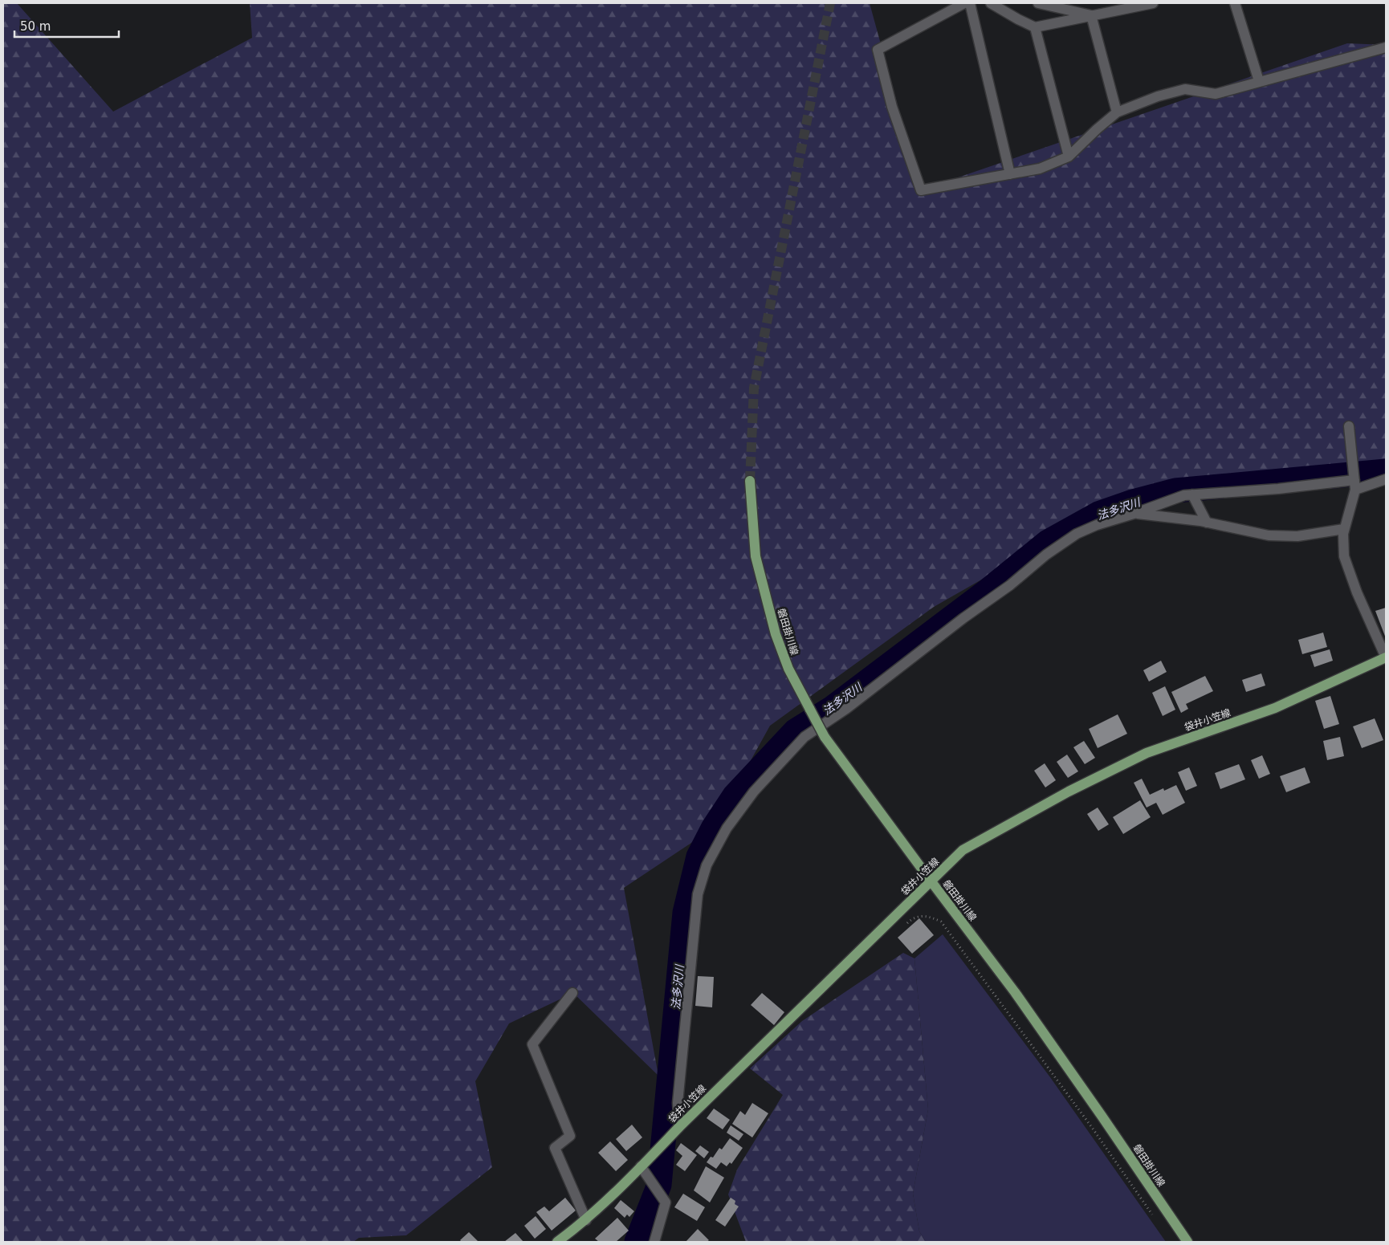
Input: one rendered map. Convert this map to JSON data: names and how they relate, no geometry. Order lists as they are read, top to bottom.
{
  "streets": {
    "main road": ["磐田掛川線", "袋井小笠線"]
  },
  "crossings": [
    ["磐田掛川線", "袋井小笠線"]
  ],
  "water": ["法多沢川"],
  "scale_bar": "50 m"
}
